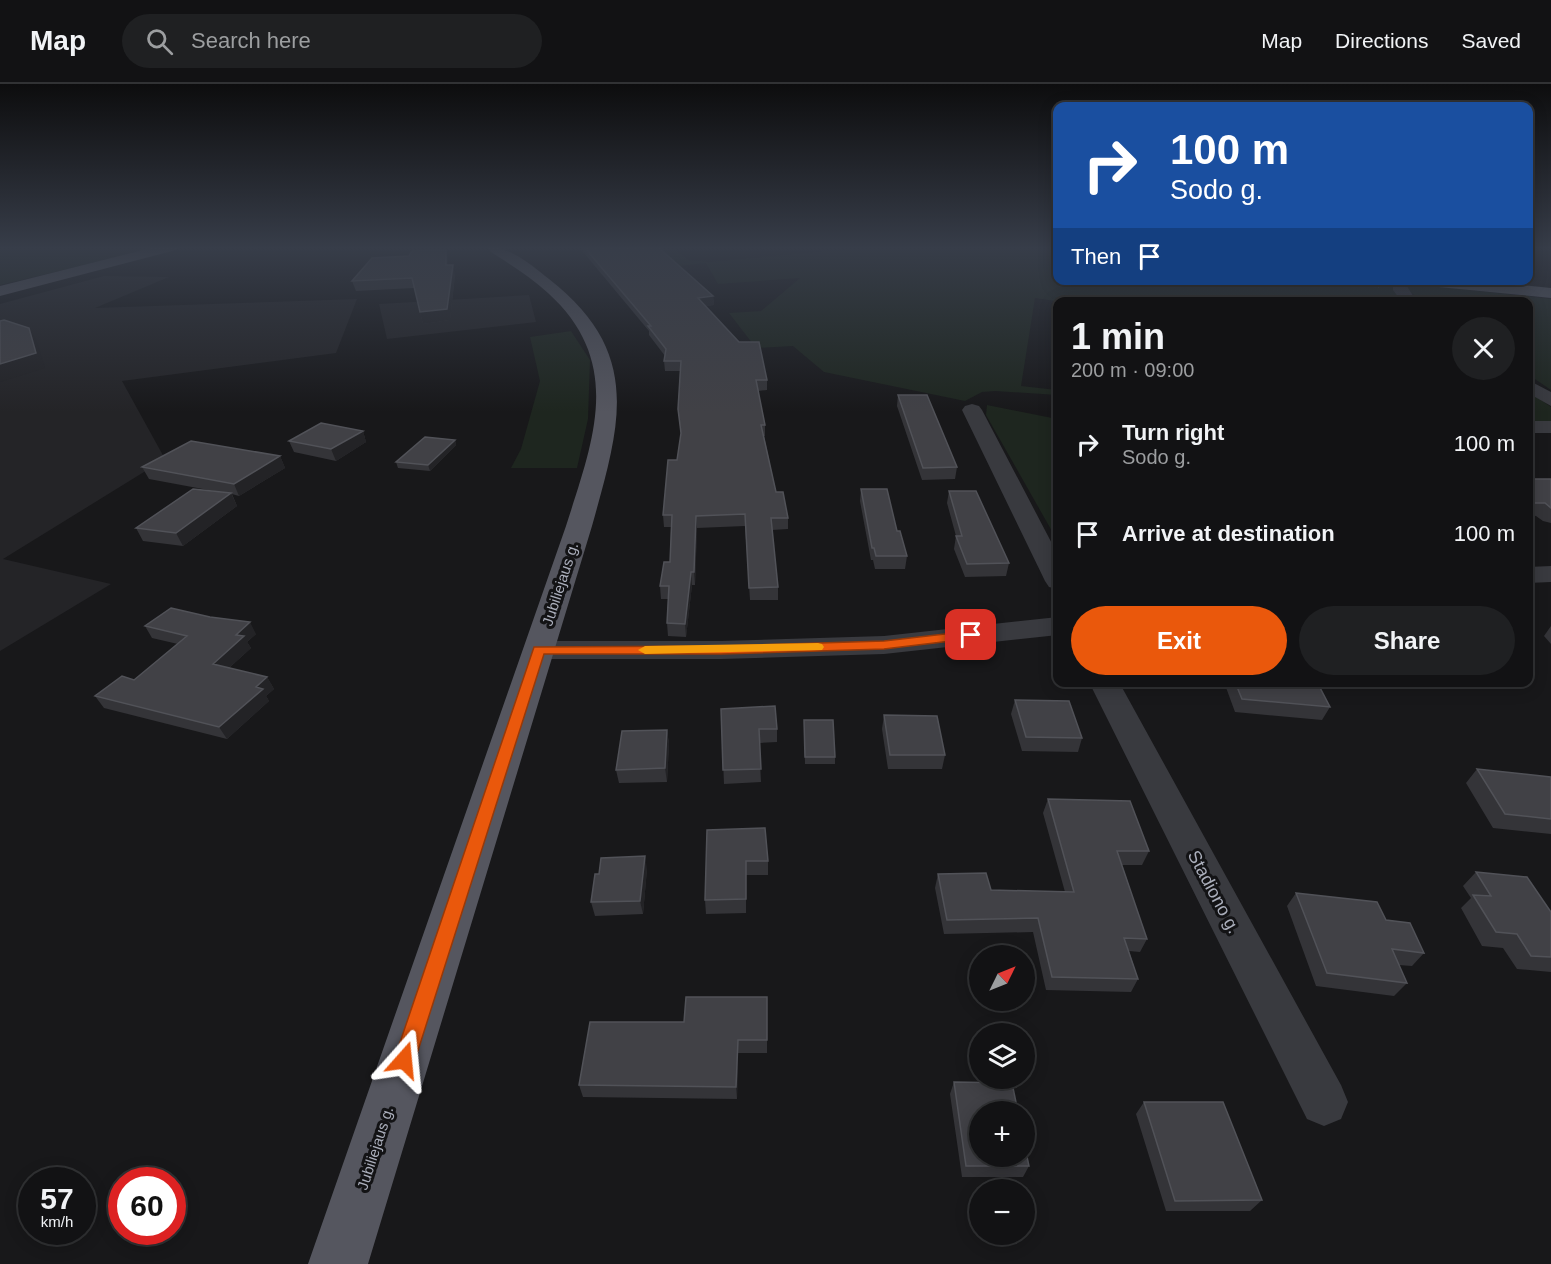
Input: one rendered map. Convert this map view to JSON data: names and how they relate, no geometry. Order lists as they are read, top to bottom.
{
  "streets": {
    "main road": ["Jubiliejaus g."],
    "street": ["Stadiono g."]
  },
  "north": "top right",
  "page": {
    "header": "Map",
    "search": "Search here",
    "nav": ["Map", "Directions", "Saved"],
    "turn": ["100 m", "Sodo g."],
    "then": "Then",
    "heading": ["1 min", "200 m · 09:00"],
    "list": [
      {
        "name": "Turn right",
        "note": "Sodo g.",
        "value": "100 m"
      },
      {
        "name": "Arrive at destination",
        "value": "100 m"
      }
    ],
    "buttons": ["Exit", "Share"],
    "map_buttons": ["+", "−"],
    "speed": "57 km/h",
    "limit": "60"
  }
}
